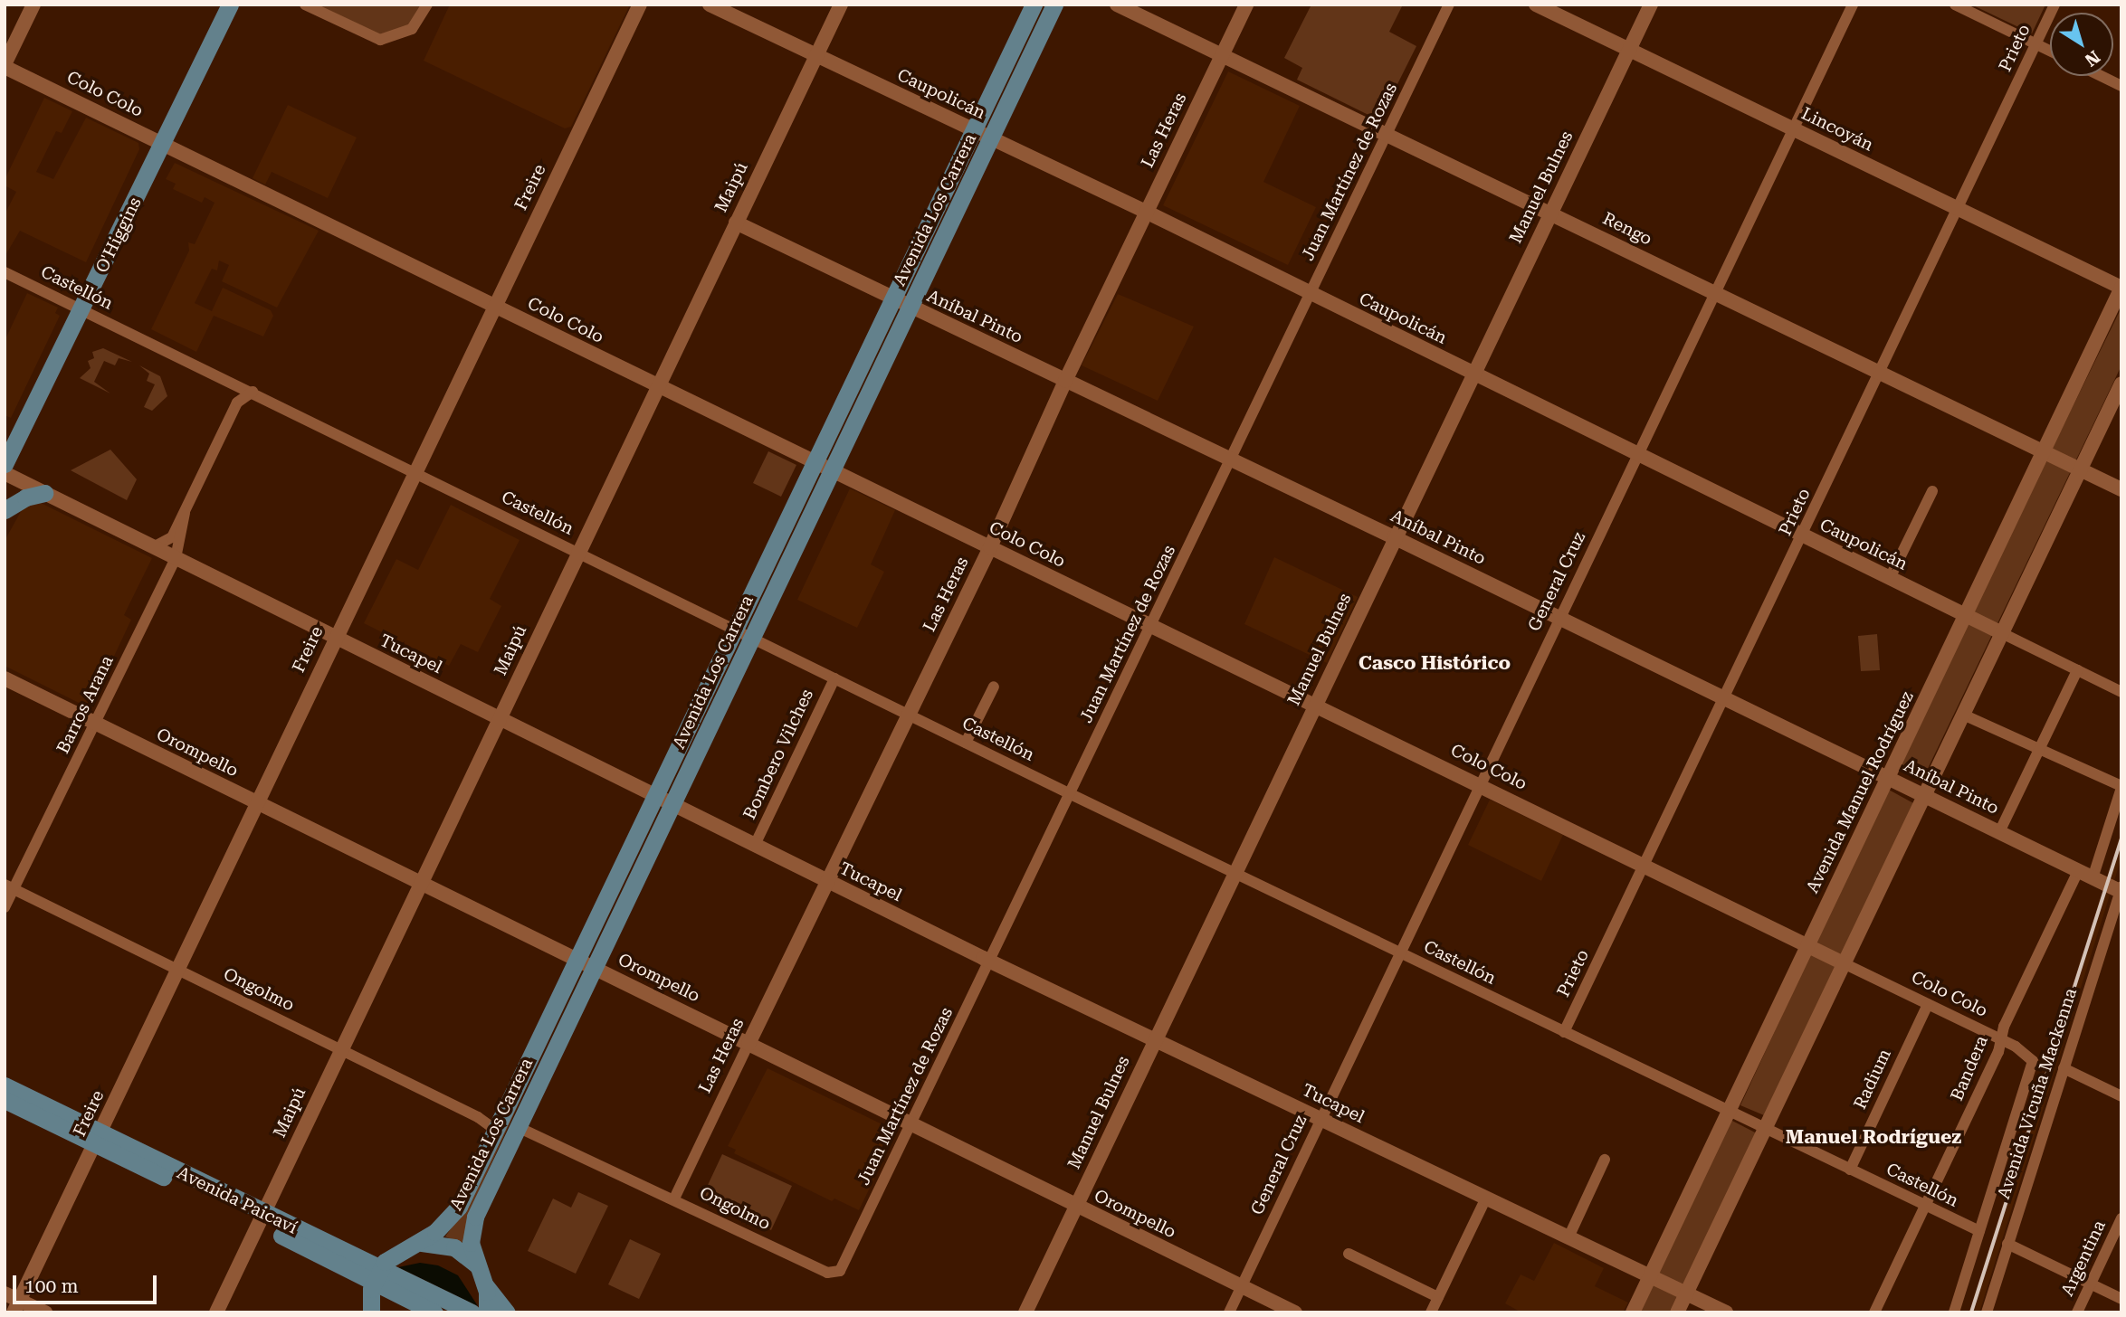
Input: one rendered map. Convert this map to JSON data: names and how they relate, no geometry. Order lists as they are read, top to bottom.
{
  "streets": {
    "main road": [
      "Colo Colo",
      "Caupolicán",
      "Lincoyán",
      "Las Heras",
      "Freire",
      "Maipú",
      "Manuel Bulnes",
      "Avenida Los Carrera",
      "Rengo",
      "O'Higgins",
      "Aníbal Pinto",
      "Tucapel",
      "Orompello",
      "Avenida Manuel Rodríguez",
      "Avenida Paicaví"
    ],
    "street": [
      "Prieto",
      "Juan Martínez de Rozas",
      "Castellón",
      "General Cruz",
      "Barros Arana",
      "Bombero Vilches",
      "Ongolmo",
      "Bandera",
      "Radium",
      "Avenida Vicuña Mackenna",
      "Argentina"
    ]
  },
  "crossings": [
    ["Prieto", "Colo Colo"],
    ["Prieto", "Caupolicán"],
    ["Prieto", "Lincoyán"],
    ["Prieto", "Rengo"],
    ["Prieto", "Castellón"],
    ["Prieto", "Aníbal Pinto"],
    ["Colo Colo", "Las Heras"],
    ["Colo Colo", "Juan Martínez de Rozas"],
    ["Colo Colo", "Freire"],
    ["Colo Colo", "Maipú"],
    ["Colo Colo", "Manuel Bulnes"],
    ["Colo Colo", "Avenida Los Carrera"],
    ["Colo Colo", "O'Higgins"],
    ["Colo Colo", "General Cruz"],
    ["Colo Colo", "Avenida Manuel Rodríguez"],
    ["Colo Colo", "Bandera"],
    ["Colo Colo", "Radium"],
    ["Colo Colo", "Avenida Vicuña Mackenna"],
    ["Caupolicán", "Las Heras"],
    ["Caupolicán", "Juan Martínez de Rozas"],
    ["Caupolicán", "Maipú"],
    ["Caupolicán", "Manuel Bulnes"],
    ["Caupolicán", "Avenida Los Carrera"],
    ["Caupolicán", "General Cruz"],
    ["Caupolicán", "Avenida Manuel Rodríguez"],
    ["Lincoyán", "Manuel Bulnes"],
    ["Lincoyán", "General Cruz"],
    ["Lincoyán", "Avenida Manuel Rodríguez"],
    ["Las Heras", "Rengo"],
    ["Las Heras", "Castellón"],
    ["Las Heras", "Aníbal Pinto"],
    ["Las Heras", "Tucapel"],
    ["Las Heras", "Orompello"],
    ["Las Heras", "Ongolmo"],
    ["Juan Martínez de Rozas", "Rengo"],
    ["Juan Martínez de Rozas", "Castellón"],
    ["Juan Martínez de Rozas", "Aníbal Pinto"],
    ["Juan Martínez de Rozas", "Tucapel"],
    ["Juan Martínez de Rozas", "Orompello"],
    ["Juan Martínez de Rozas", "Ongolmo"],
    ["Freire", "Castellón"],
    ["Freire", "Tucapel"],
    ["Freire", "Orompello"],
    ["Freire", "Ongolmo"],
    ["Freire", "Avenida Paicaví"],
    ["Maipú", "Castellón"],
    ["Maipú", "Aníbal Pinto"],
    ["Maipú", "Tucapel"],
    ["Maipú", "Orompello"],
    ["Maipú", "Ongolmo"],
    ["Maipú", "Avenida Paicaví"],
    ["Manuel Bulnes", "Rengo"],
    ["Manuel Bulnes", "Castellón"],
    ["Manuel Bulnes", "Aníbal Pinto"],
    ["Manuel Bulnes", "Tucapel"],
    ["Manuel Bulnes", "Orompello"],
    ["Avenida Los Carrera", "Castellón"],
    ["Avenida Los Carrera", "Aníbal Pinto"],
    ["Avenida Los Carrera", "Tucapel"],
    ["Avenida Los Carrera", "Orompello"],
    ["Avenida Los Carrera", "Ongolmo"],
    ["Avenida Los Carrera", "Avenida Paicaví"],
    ["Rengo", "General Cruz"],
    ["Rengo", "Avenida Manuel Rodríguez"],
    ["O'Higgins", "Castellón"],
    ["Castellón", "General Cruz"],
    ["Castellón", "Barros Arana"],
    ["Castellón", "Bombero Vilches"],
    ["Castellón", "Avenida Manuel Rodríguez"],
    ["Castellón", "Bandera"],
    ["Castellón", "Radium"],
    ["Castellón", "Avenida Vicuña Mackenna"],
    ["Aníbal Pinto", "General Cruz"],
    ["Aníbal Pinto", "Avenida Manuel Rodríguez"],
    ["Aníbal Pinto", "Bandera"],
    ["Aníbal Pinto", "Avenida Vicuña Mackenna"],
    ["General Cruz", "Tucapel"],
    ["General Cruz", "Orompello"],
    ["Tucapel", "Barros Arana"],
    ["Tucapel", "Bombero Vilches"],
    ["Tucapel", "Avenida Manuel Rodríguez"],
    ["Barros Arana", "Orompello"],
    ["Barros Arana", "Ongolmo"]
  ],
  "districts": ["Casco Histórico", "Manuel Rodríguez"],
  "scale_bar": "100 m",
  "north": "bottom right"
}
